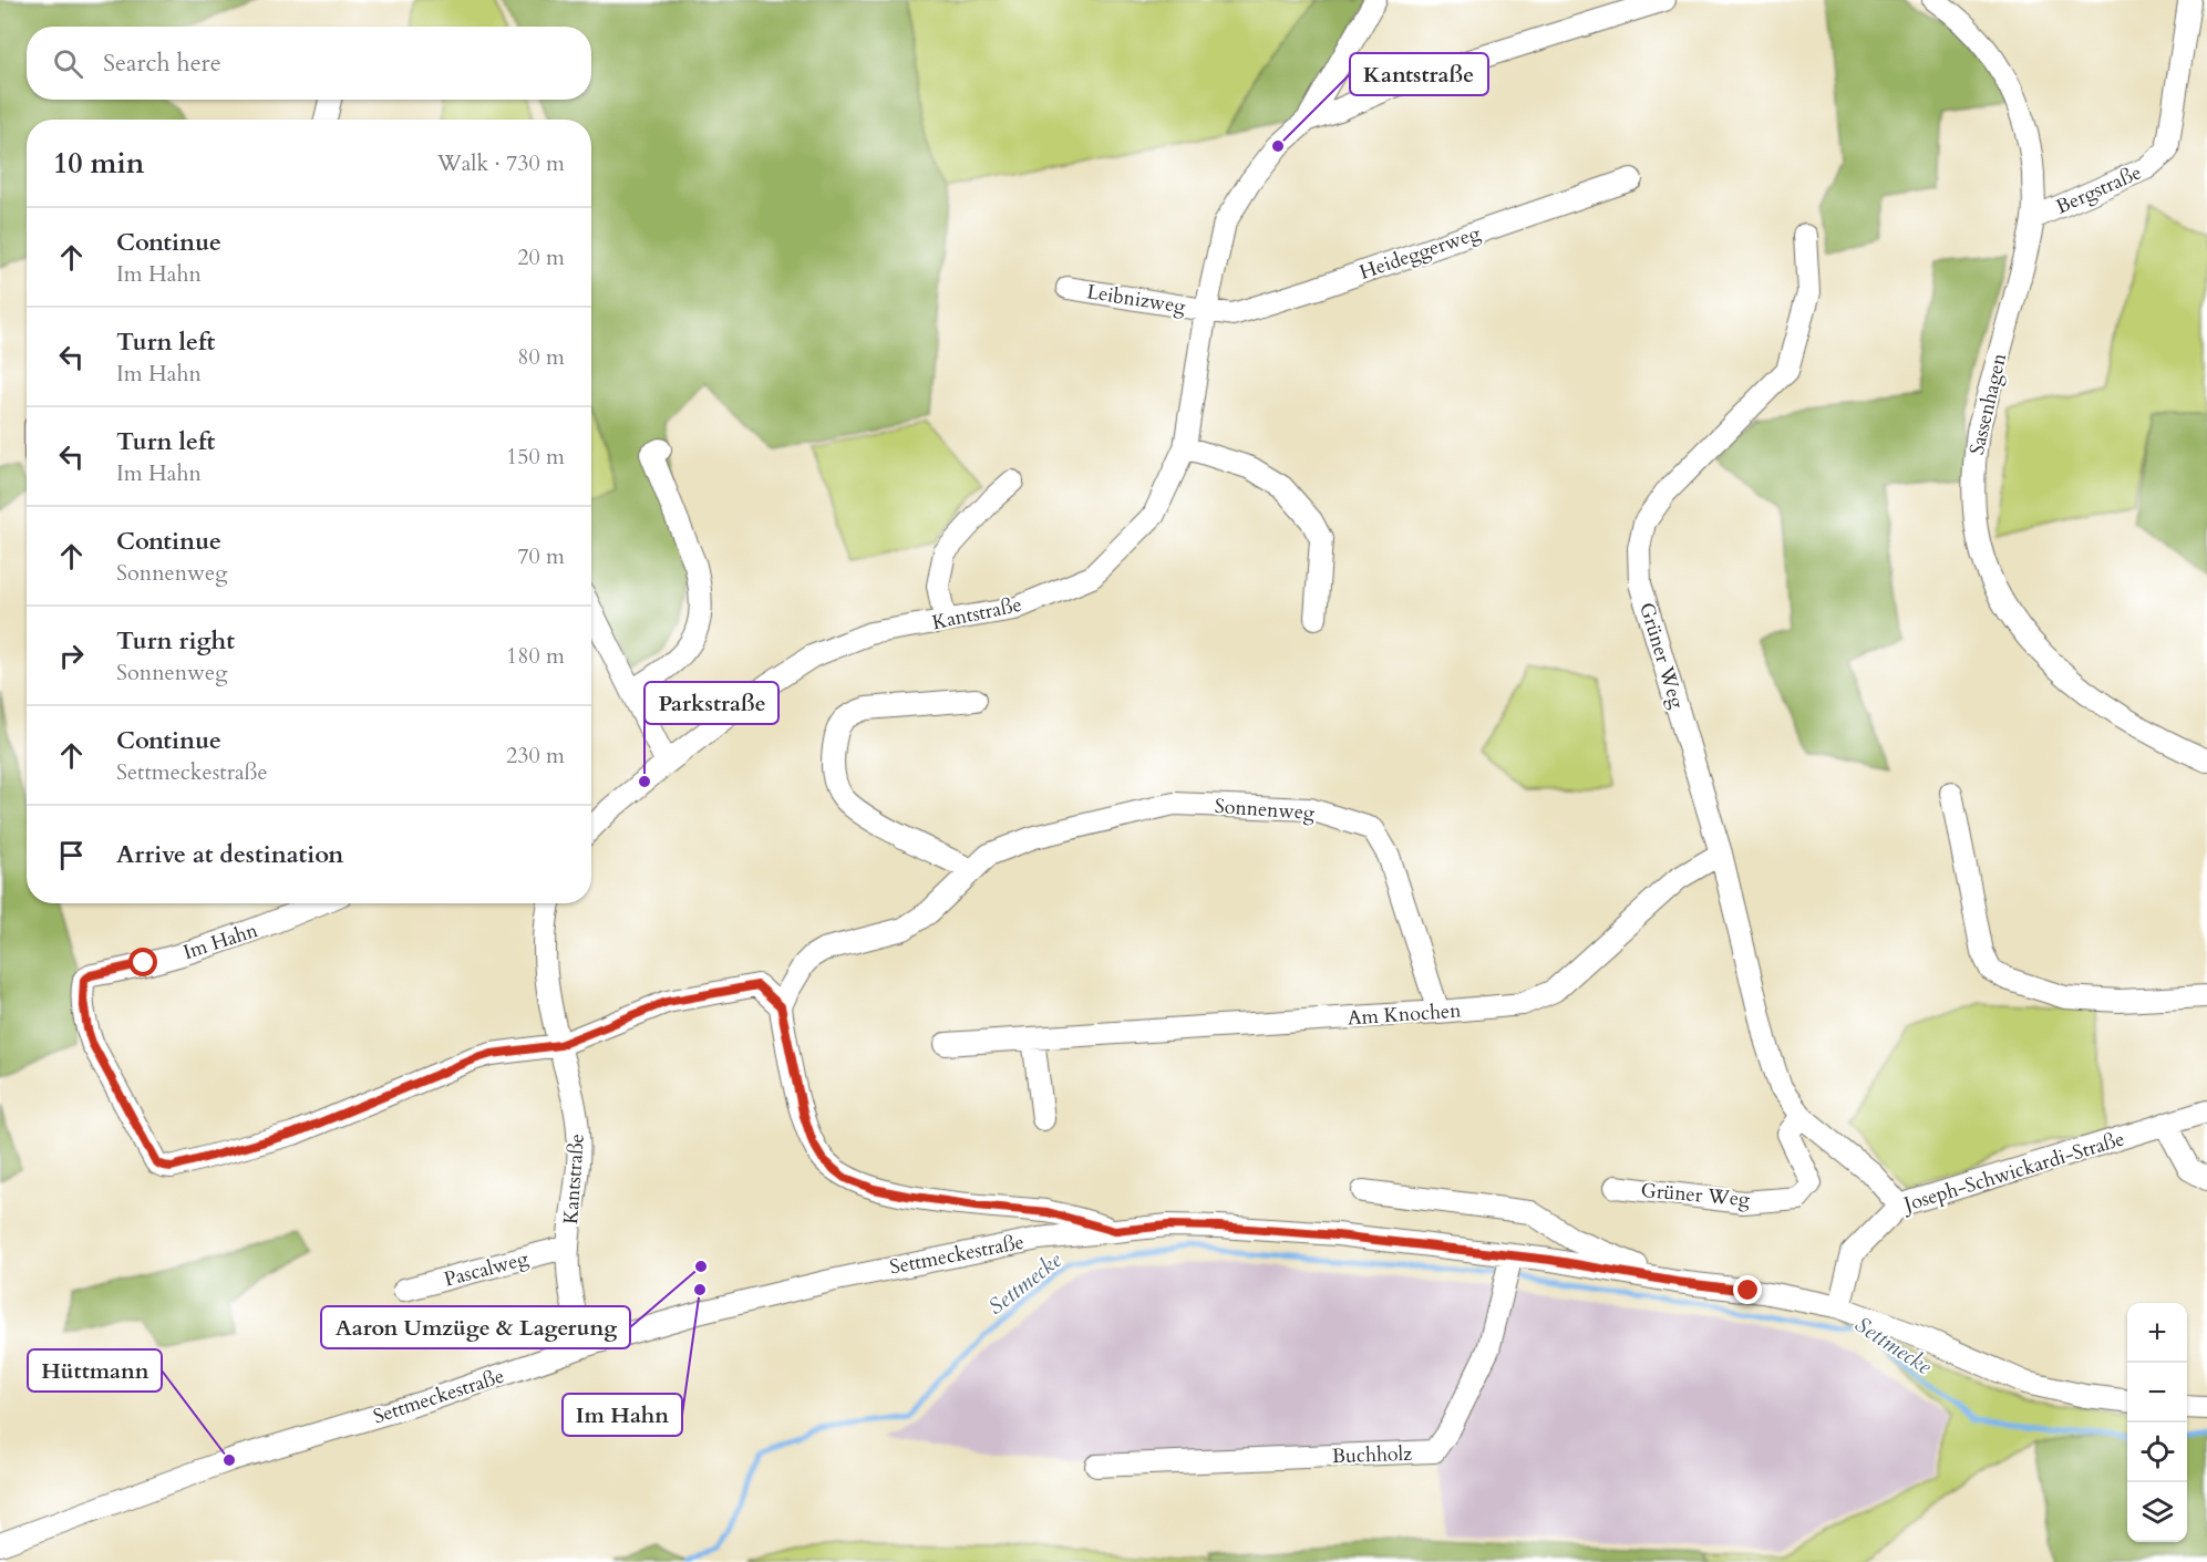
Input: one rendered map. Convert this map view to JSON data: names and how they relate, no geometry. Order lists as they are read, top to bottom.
{
  "streets": {
    "street": [
      "Bergstraße",
      "Heideggerweg",
      "Leibnizweg",
      "Sassenhagen",
      "Kantstraße",
      "Grüner Weg",
      "Sonnenweg",
      "Im Hahn",
      "Am Knochen",
      "Joseph-Schwickardi-Straße",
      "Settmeckestraße",
      "Pascalweg",
      "Buchholz"
    ]
  },
  "crossings": [
    ["Bergstraße", "Sassenhagen"],
    ["Heideggerweg", "Leibnizweg"],
    ["Heideggerweg", "Kantstraße"],
    ["Leibnizweg", "Kantstraße"],
    ["Kantstraße", "Im Hahn"],
    ["Kantstraße", "Settmeckestraße"],
    ["Kantstraße", "Pascalweg"],
    ["Grüner Weg", "Am Knochen"],
    ["Grüner Weg", "Joseph-Schwickardi-Straße"],
    ["Sonnenweg", "Am Knochen"],
    ["Joseph-Schwickardi-Straße", "Settmeckestraße"],
    ["Settmeckestraße", "Buchholz"]
  ],
  "water": ["Settmecke"],
  "places": [
    "Kantstraße",
    "Parkstraße",
    "Aaron Umzüge & Lagerung",
    "Im Hahn",
    "Hüttmann"
  ],
  "page": {
    "search": "Search here",
    "heading": ["10 min", "Walk · 730 m"],
    "list": [
      ["Continue", "Im Hahn", "20 m"],
      ["Turn left", "Im Hahn", "80 m"],
      ["Turn left", "Im Hahn", "150 m"],
      ["Continue", "Sonnenweg", "70 m"],
      ["Turn right", "Sonnenweg", "180 m"],
      ["Continue", "Settmeckestraße", "230 m"],
      "Arrive at destination"
    ],
    "map_buttons": ["+", "−"]
  }
}
